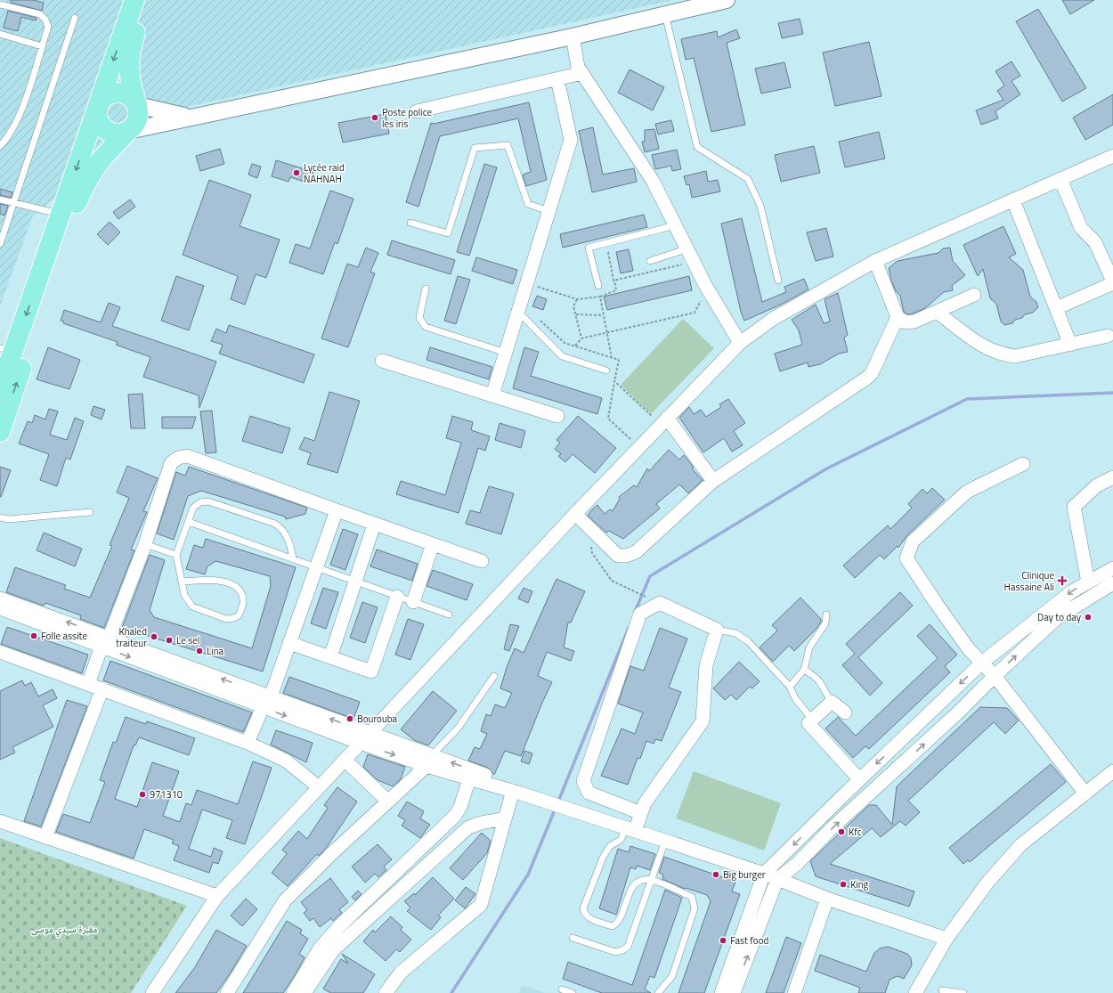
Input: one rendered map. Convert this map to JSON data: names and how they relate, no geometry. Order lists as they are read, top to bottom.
{
  "parks": ["مقبرة سيدي موسى"],
  "places": {
    "other": [
      "Poste police les iris",
      "Lycée raid NAHNAH",
      "Day to day",
      "Folle assite",
      "Khaled traiteur",
      "Le sel",
      "Lina",
      "Bourouba",
      "971310",
      "Kfc",
      "Big burger",
      "King",
      "Fast food"
    ],
    "health": ["Clinique Hassaine Ali"]
  }
}
